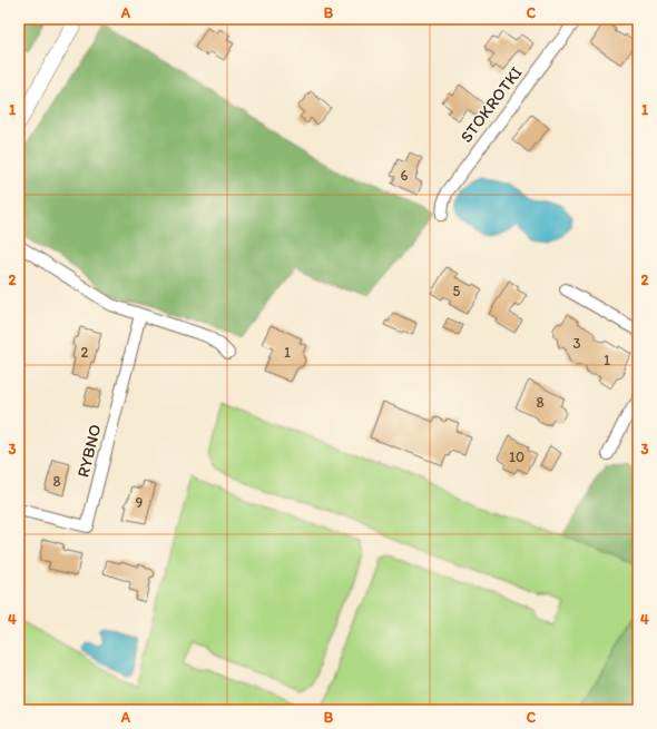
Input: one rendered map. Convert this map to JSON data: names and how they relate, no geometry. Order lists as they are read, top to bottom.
{
  "streets": {
    "street": ["STOKROTKI", "RYBNO"]
  },
  "house_numbers": [
    "6",
    "5",
    "3",
    "2",
    "1",
    "1",
    "8",
    "10",
    "8",
    "9"
  ],
  "grid": {
    "columns": ["A", "B", "C"],
    "rows": [
      "1",
      "2",
      "3",
      "4"
    ]
  }
}
